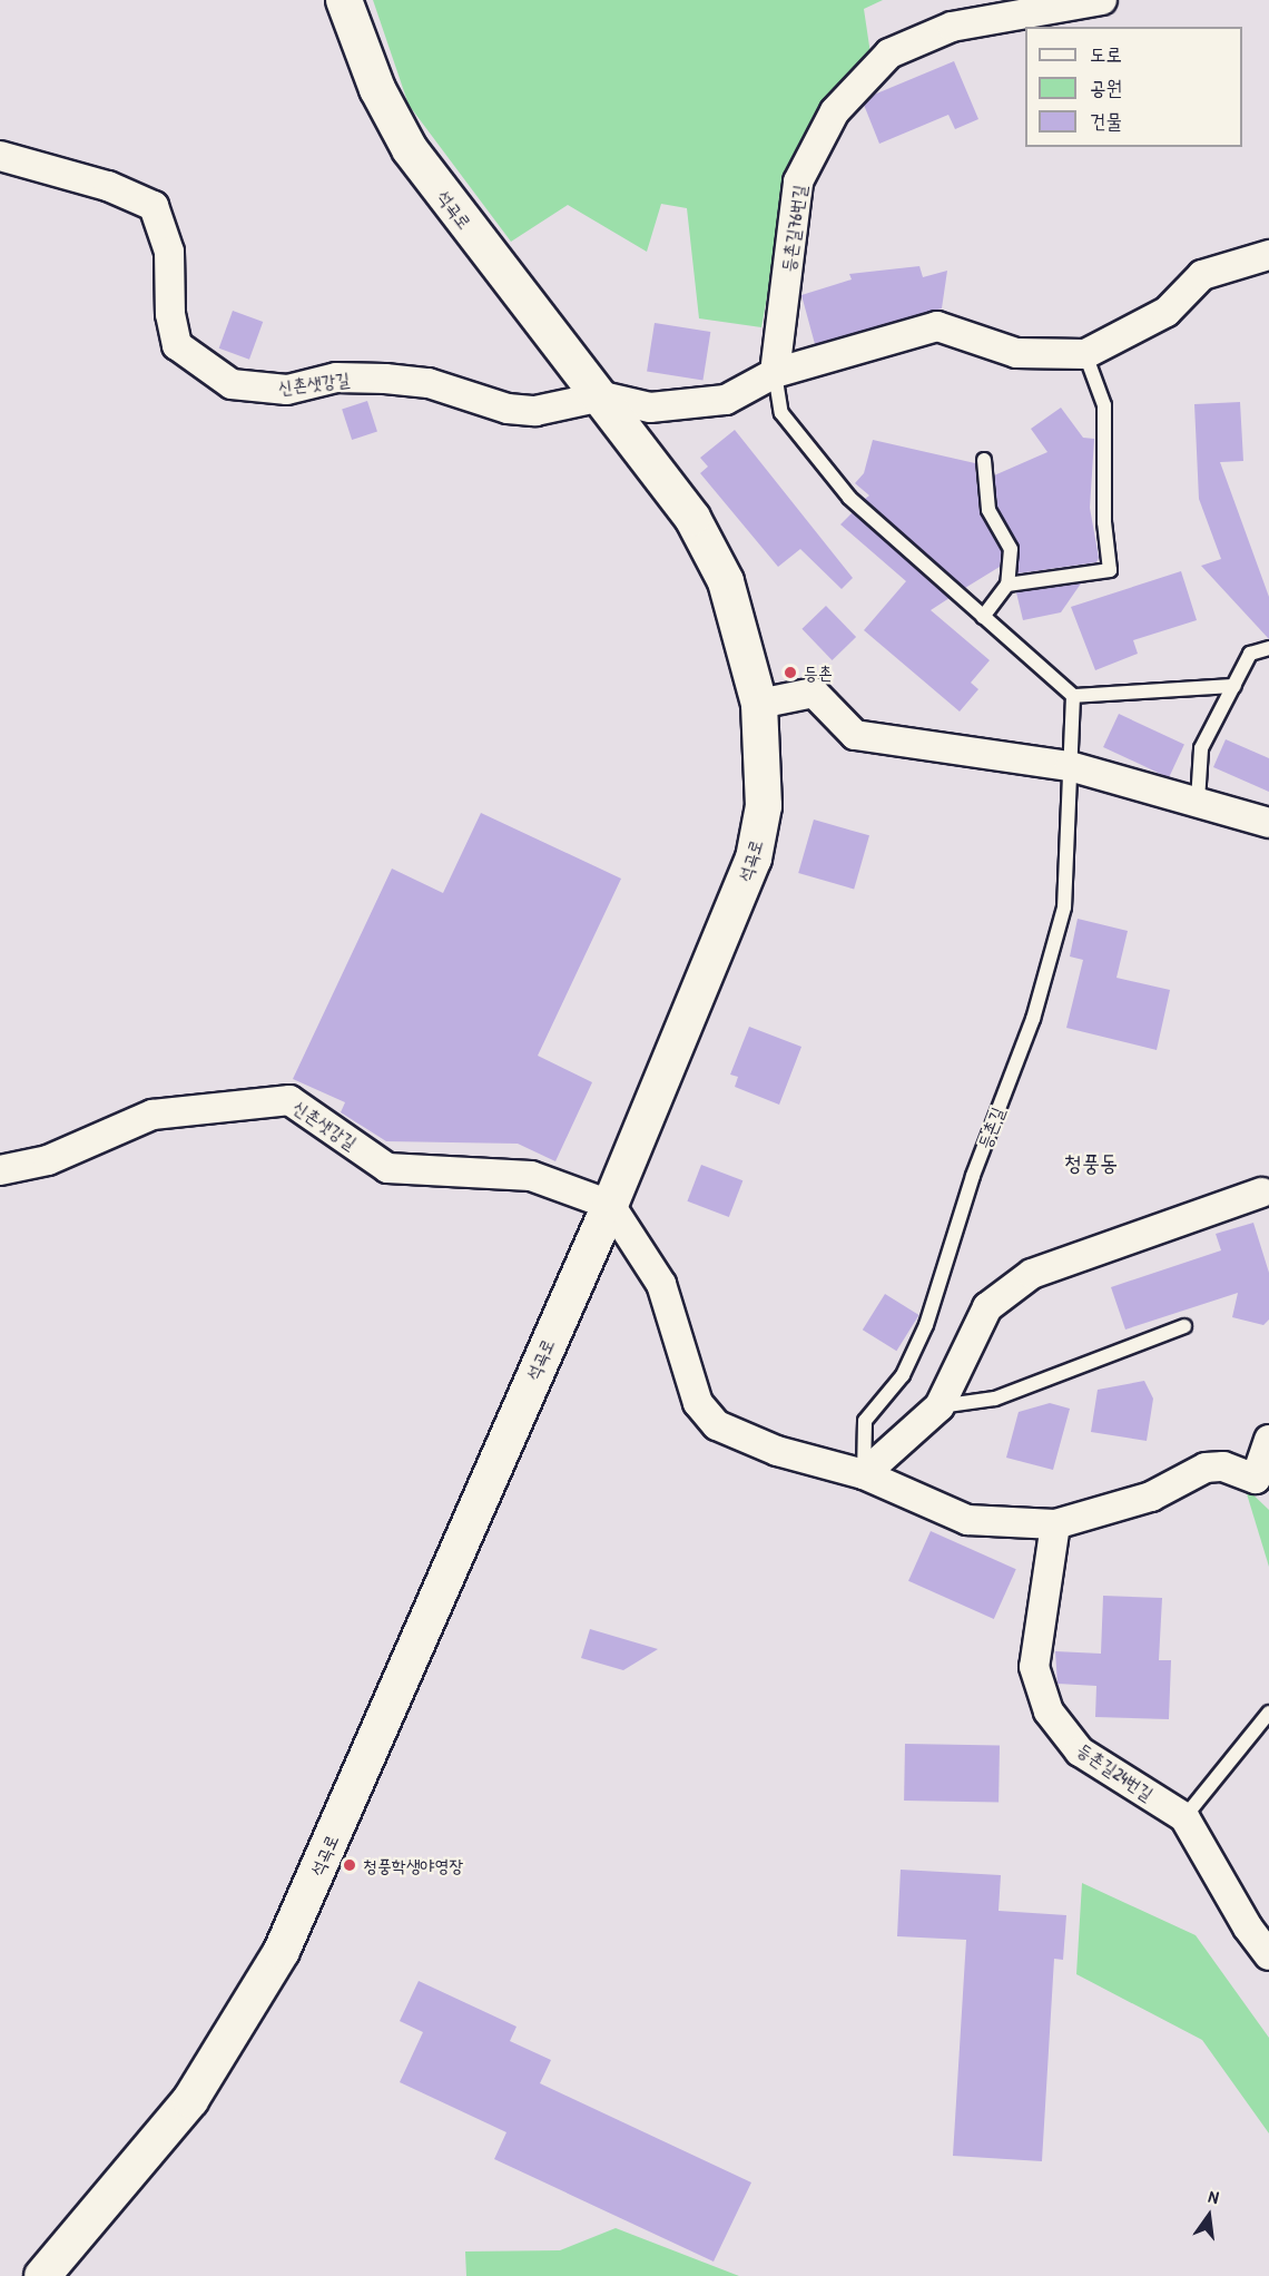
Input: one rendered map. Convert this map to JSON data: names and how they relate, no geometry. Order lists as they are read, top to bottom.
{
  "streets": {
    "street": [
      "석곡로",
      "등촌길76번길",
      "신촌샛강길",
      "등촌길24번길"
    ],
    "lane": ["등촌길"]
  },
  "crossings": [
    ["석곡로", "신촌샛강길"]
  ],
  "districts": ["청풍동"],
  "places": ["등촌", "청풍학생야영장"],
  "legend": ["도로", "공원", "건물"],
  "north": "top"
}
